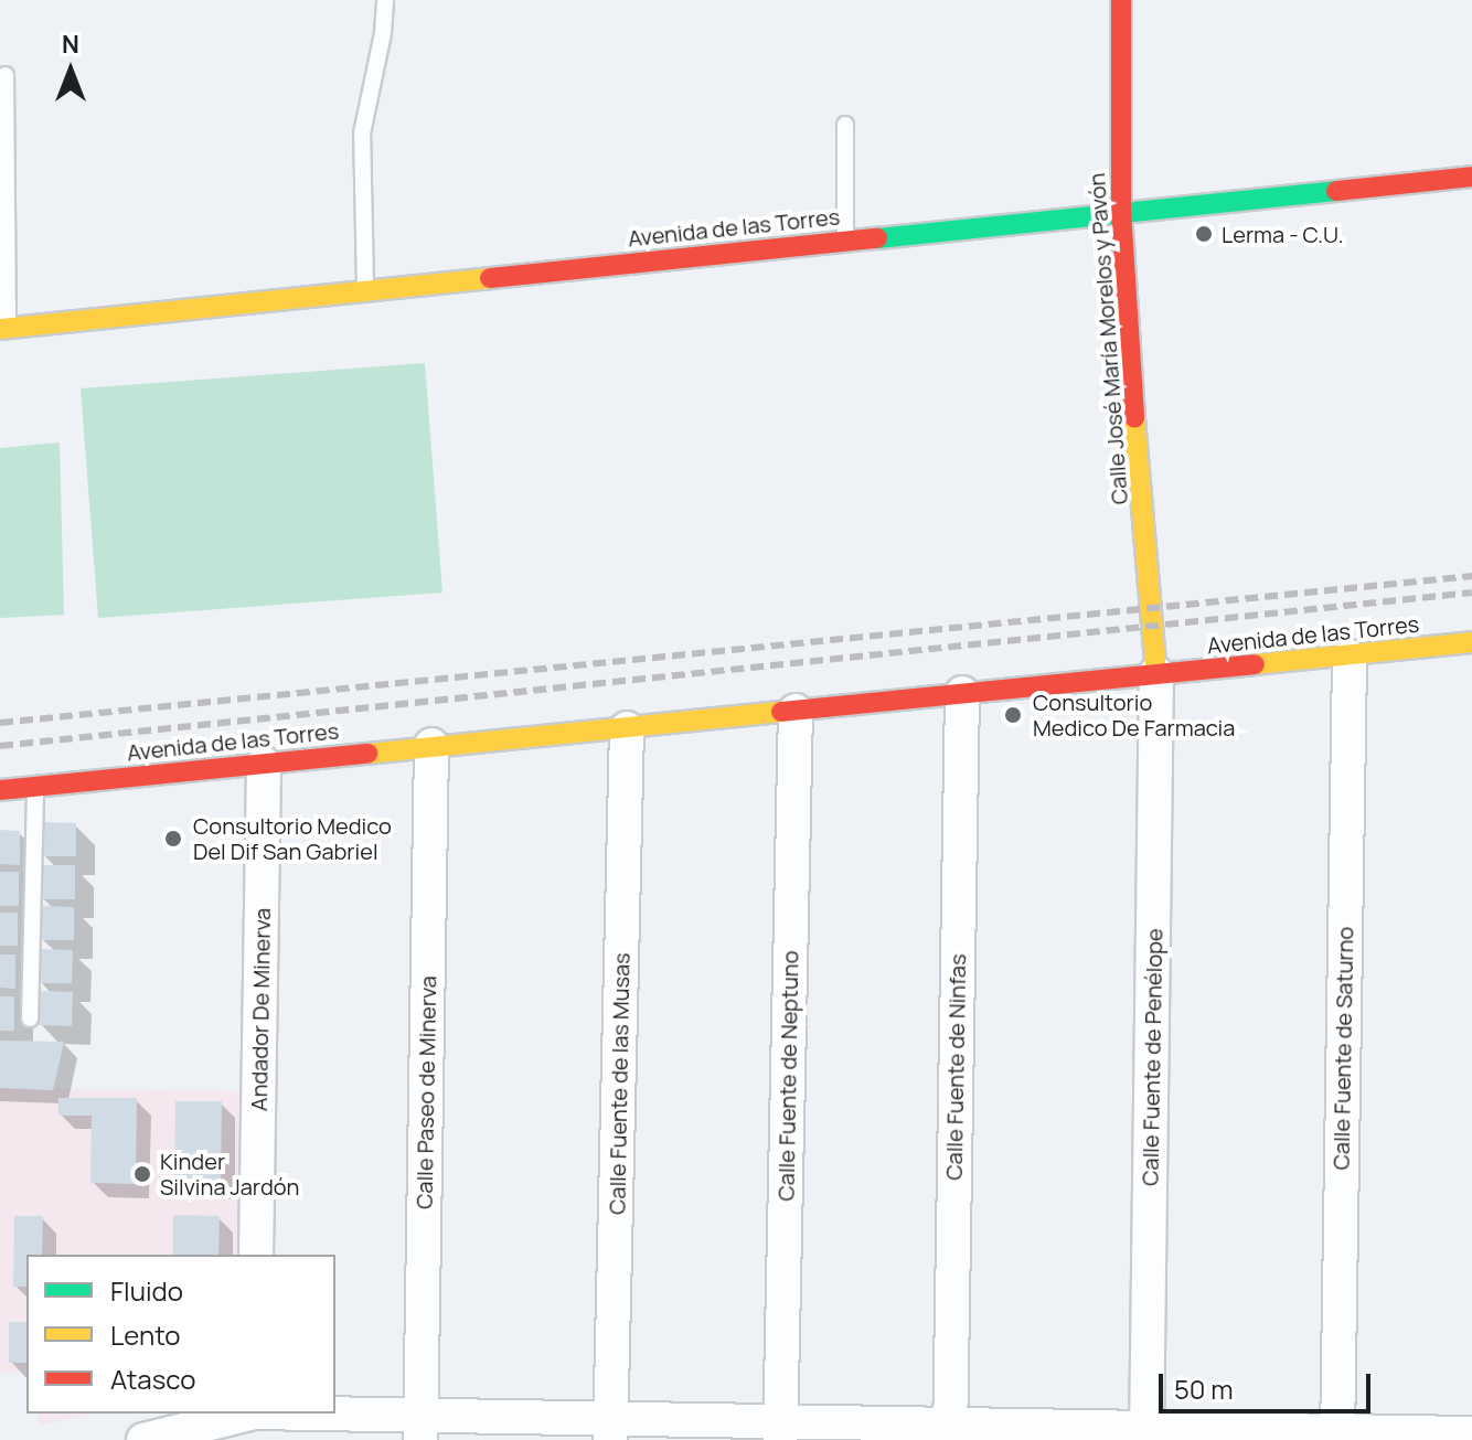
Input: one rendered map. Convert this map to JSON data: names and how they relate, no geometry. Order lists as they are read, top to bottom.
{
  "streets": {
    "main road": ["Avenida de las Torres", "Calle José María Morelos y Pavón"],
    "street": [
      "Andador De Minerva",
      "Calle Fuente de Saturno",
      "Calle Fuente de Penélope",
      "Calle Fuente de Ninfas",
      "Calle Fuente de Neptuno",
      "Calle Fuente de las Musas",
      "Calle Paseo de Minerva"
    ]
  },
  "crossings": [
    ["Avenida de las Torres", "Calle José María Morelos y Pavón"],
    ["Avenida de las Torres", "Andador De Minerva"],
    ["Avenida de las Torres", "Calle Fuente de Saturno"],
    ["Avenida de las Torres", "Calle Fuente de Penélope"],
    ["Avenida de las Torres", "Calle Fuente de Ninfas"],
    ["Avenida de las Torres", "Calle Fuente de Neptuno"],
    ["Avenida de las Torres", "Calle Fuente de las Musas"],
    ["Avenida de las Torres", "Calle Paseo de Minerva"],
    ["Calle José María Morelos y Pavón", "Calle Fuente de Penélope"]
  ],
  "places": [
    "Lerma - C.U.",
    "Consultorio Medico De Farmacia",
    "Consultorio Medico Del Dif San Gabriel",
    "Kinder Silvina Jardón"
  ],
  "legend": ["Fluido", "Lento", "Atasco"],
  "scale_bar": "50 m",
  "north": "top"
}
